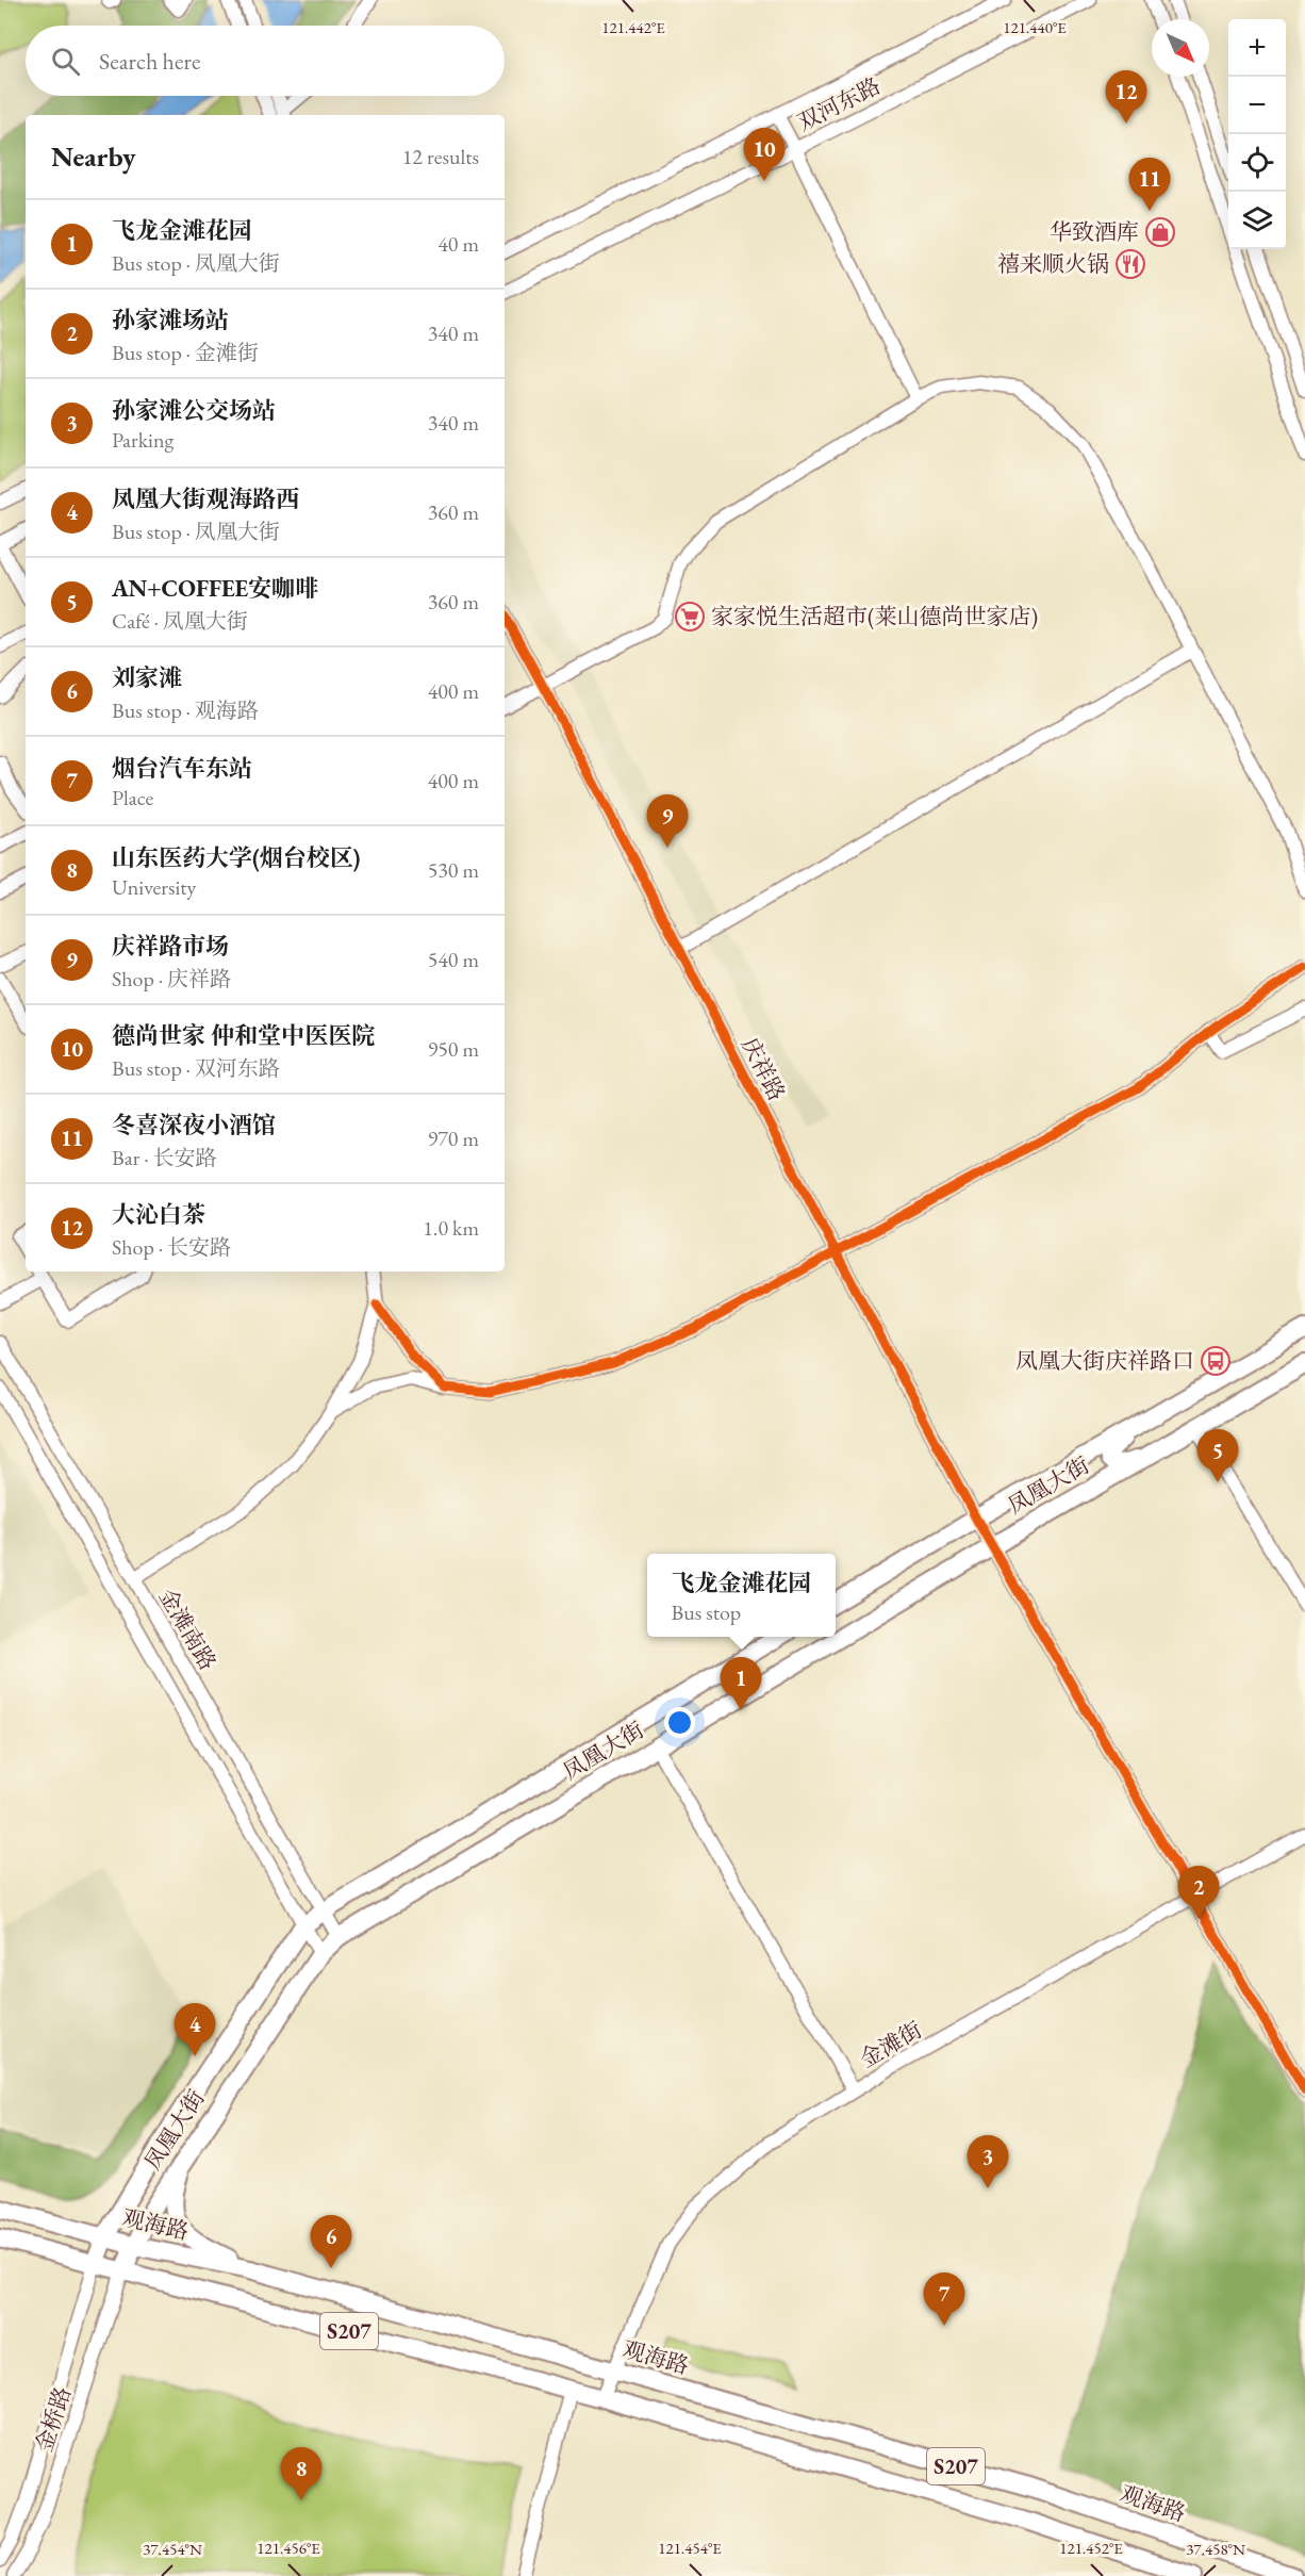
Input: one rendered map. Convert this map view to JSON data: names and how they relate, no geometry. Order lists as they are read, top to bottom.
{
  "streets": {
    "main road": ["凤凰大街", "观海路", "S207"],
    "street": [
      "双河东路",
      "庆祥路",
      "金滩南路",
      "金滩街",
      "金桥路"
    ]
  },
  "crossings": [
    ["庆祥路", "凤凰大街"],
    ["庆祥路", "金滩街"],
    ["凤凰大街", "金滩南路"],
    ["凤凰大街", "观海路"],
    ["凤凰大街", "S207"],
    ["凤凰大街", "金桥路"],
    ["金滩街", "观海路"],
    ["金滩街", "S207"],
    ["S207", "金桥路"]
  ],
  "places": {
    "shop": ["华致酒库"],
    "restaurant": ["禧来顺火锅"],
    "supermarket": ["家家悦生活超市(莱山德尚世家店)"],
    "bus stop": ["凤凰大街庆祥路口"]
  },
  "north": "bottom right",
  "page": {
    "map_buttons": ["+", "−"],
    "search": "Search here",
    "pins": [
      "12",
      "10",
      "11",
      "9",
      "5",
      "1",
      "2",
      "4",
      "3",
      "6",
      "7",
      "8"
    ],
    "heading": ["Nearby", "12 results"],
    "list": [
      {
        "mark": "1",
        "name": "飞龙金滩花园",
        "note": "Bus stop · 凤凰大街",
        "value": "40 m"
      },
      {
        "mark": "2",
        "name": "孙家滩场站",
        "note": "Bus stop · 金滩街",
        "value": "340 m"
      },
      {
        "mark": "3",
        "name": "孙家滩公交场站",
        "note": "Parking",
        "value": "340 m"
      },
      {
        "mark": "4",
        "name": "凤凰大街观海路西",
        "note": "Bus stop · 凤凰大街",
        "value": "360 m"
      },
      {
        "mark": "5",
        "name": "AN+COFFEE安咖啡",
        "note": "Café · 凤凰大街",
        "value": "360 m"
      },
      {
        "mark": "6",
        "name": "刘家滩",
        "note": "Bus stop · 观海路",
        "value": "400 m"
      },
      {
        "mark": "7",
        "name": "烟台汽车东站",
        "note": "Place",
        "value": "400 m"
      },
      {
        "mark": "8",
        "name": "山东医药大学(烟台校区)",
        "note": "University",
        "value": "530 m"
      },
      {
        "mark": "9",
        "name": "庆祥路市场",
        "note": "Shop · 庆祥路",
        "value": "540 m"
      },
      {
        "mark": "10",
        "name": "德尚世家 仲和堂中医医院",
        "note": "Bus stop · 双河东路",
        "value": "950 m"
      },
      {
        "mark": "11",
        "name": "冬喜深夜小酒馆",
        "note": "Bar · 长安路",
        "value": "970 m"
      },
      {
        "mark": "12",
        "name": "大沁白茶",
        "note": "Shop · 长安路",
        "value": "1.0 km"
      }
    ],
    "popup": ["飞龙金滩花园", "Bus stop"]
  },
  "coordinates": [
    "121.442°E",
    "121.440°E",
    "121.456°E",
    "121.454°E",
    "121.452°E",
    "37.454°N",
    "37.458°N"
  ]
}
